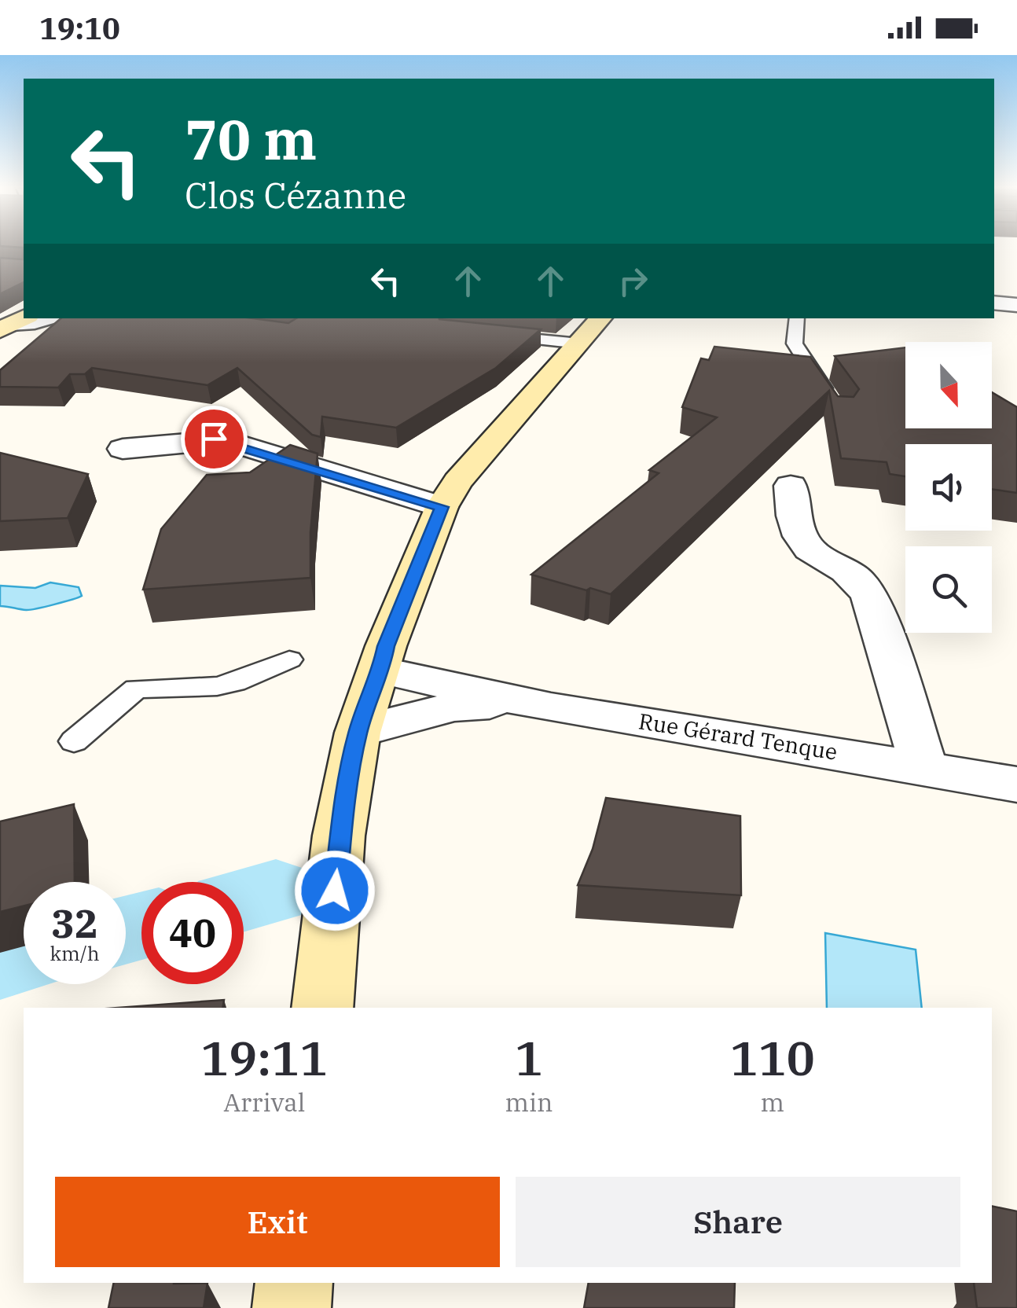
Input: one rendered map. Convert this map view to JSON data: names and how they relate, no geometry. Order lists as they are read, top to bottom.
{
  "streets": {
    "street": ["Rue Gérard Tenque"]
  },
  "north": "bottom",
  "page": {
    "status": "19:10",
    "turn": ["70 m", "Clos Cézanne"],
    "speed": "32 km/h",
    "limit": "40",
    "eta": [
      "19:11",
      "Arrival",
      "1",
      "min",
      "110",
      "m"
    ],
    "buttons": ["Exit", "Share"]
  }
}
